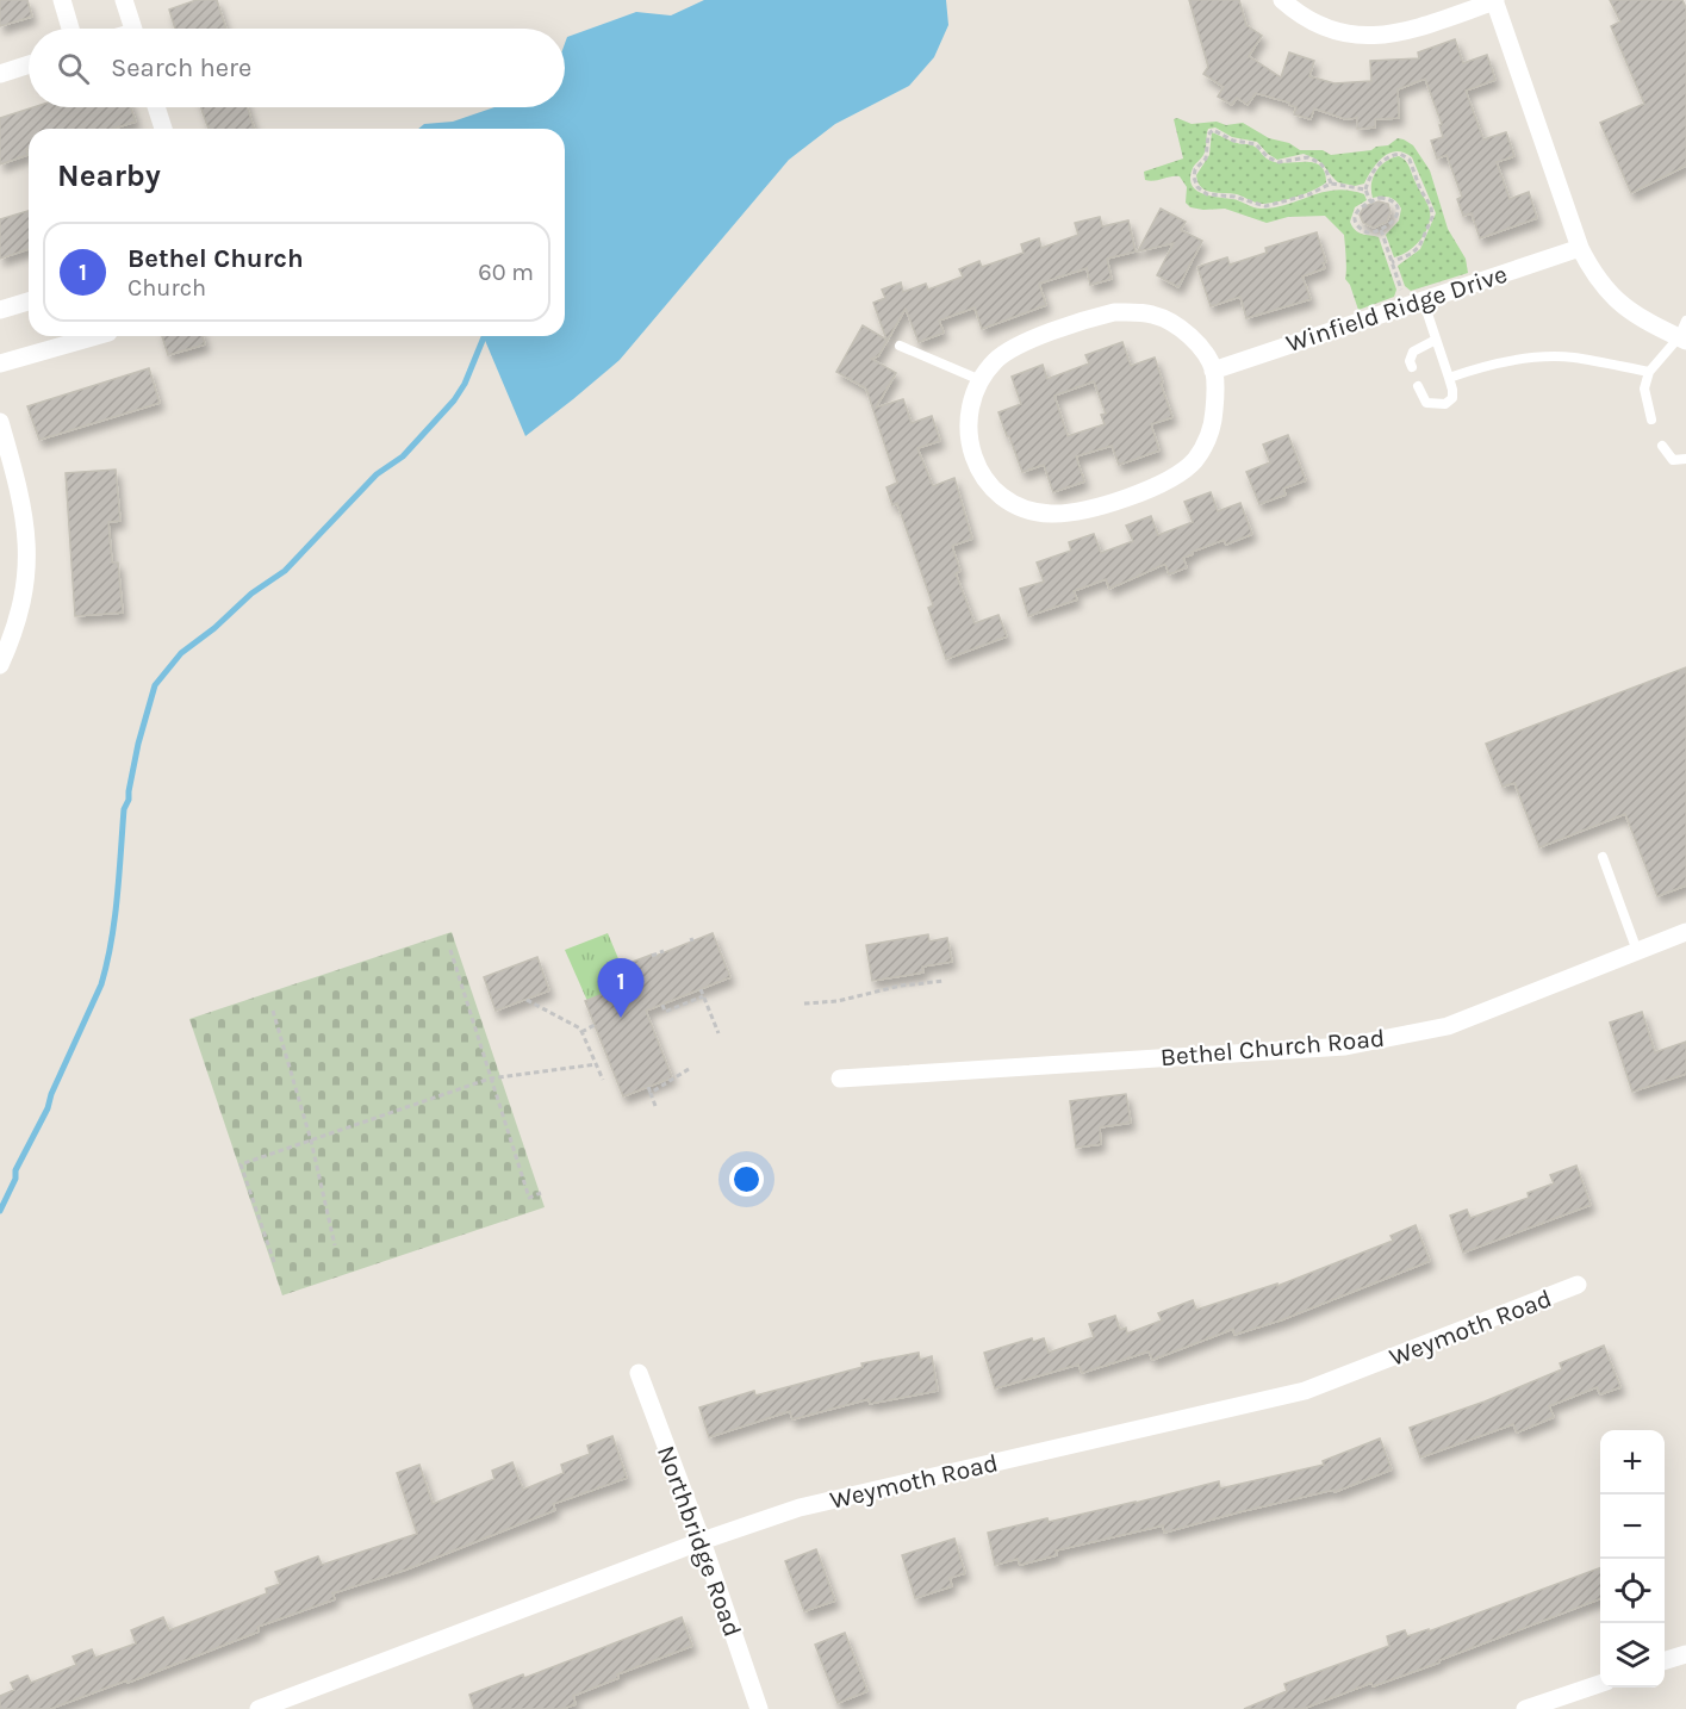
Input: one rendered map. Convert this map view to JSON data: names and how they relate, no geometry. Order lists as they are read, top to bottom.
{
  "streets": {
    "street": [
      "Winfield Ridge Drive",
      "Bethel Church Road",
      "Weymoth Road",
      "Northbridge Road"
    ]
  },
  "crossings": [
    ["Weymoth Road", "Northbridge Road"]
  ],
  "page": {
    "search": "Search here",
    "heading": "Nearby",
    "list": [
      {
        "mark": "1",
        "name": "Bethel Church",
        "note": "Church",
        "value": "60 m"
      }
    ],
    "pins": "1",
    "map_buttons": ["+", "−"]
  }
}
